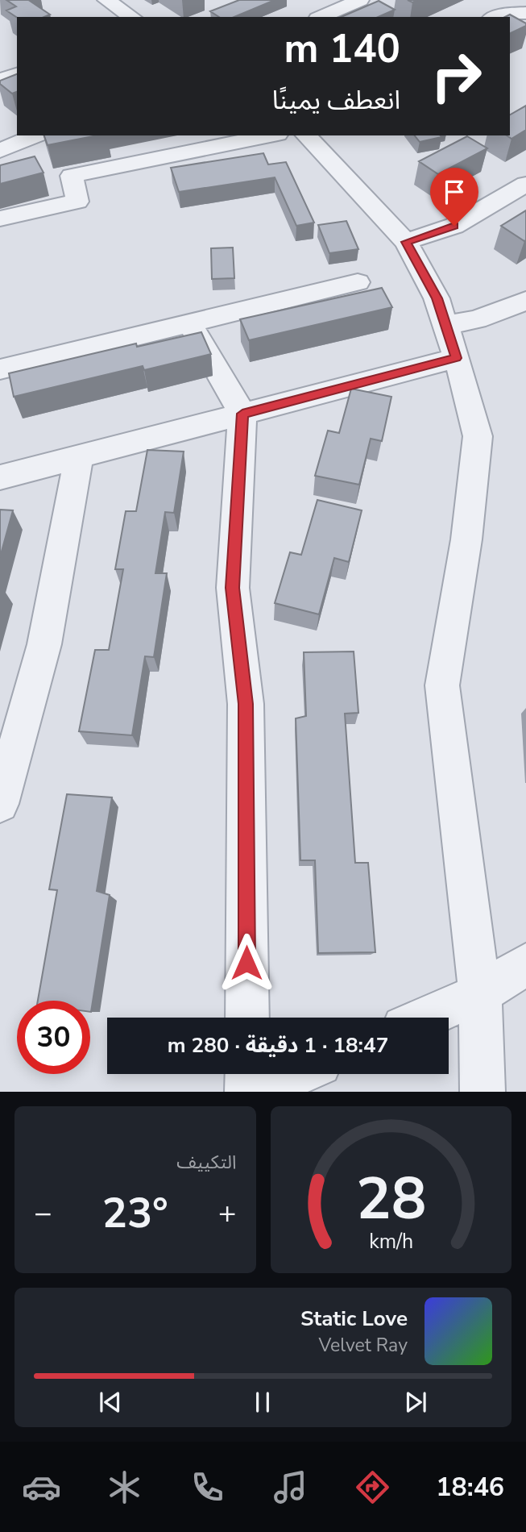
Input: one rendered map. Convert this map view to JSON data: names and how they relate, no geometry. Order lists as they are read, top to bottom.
{
  "page": {
    "turn": ["140 m", "انعطف يمينًا"],
    "limit": "30",
    "trip": "18:47 · 1 دقيقة · 280 m",
    "tile": "التكييف",
    "heat": ["−", "23°", "+"],
    "song": ["Static Love", "Velvet Ray"],
    "tabs": "18:46",
    "gauge": ["28", "km/h"]
  }
}
